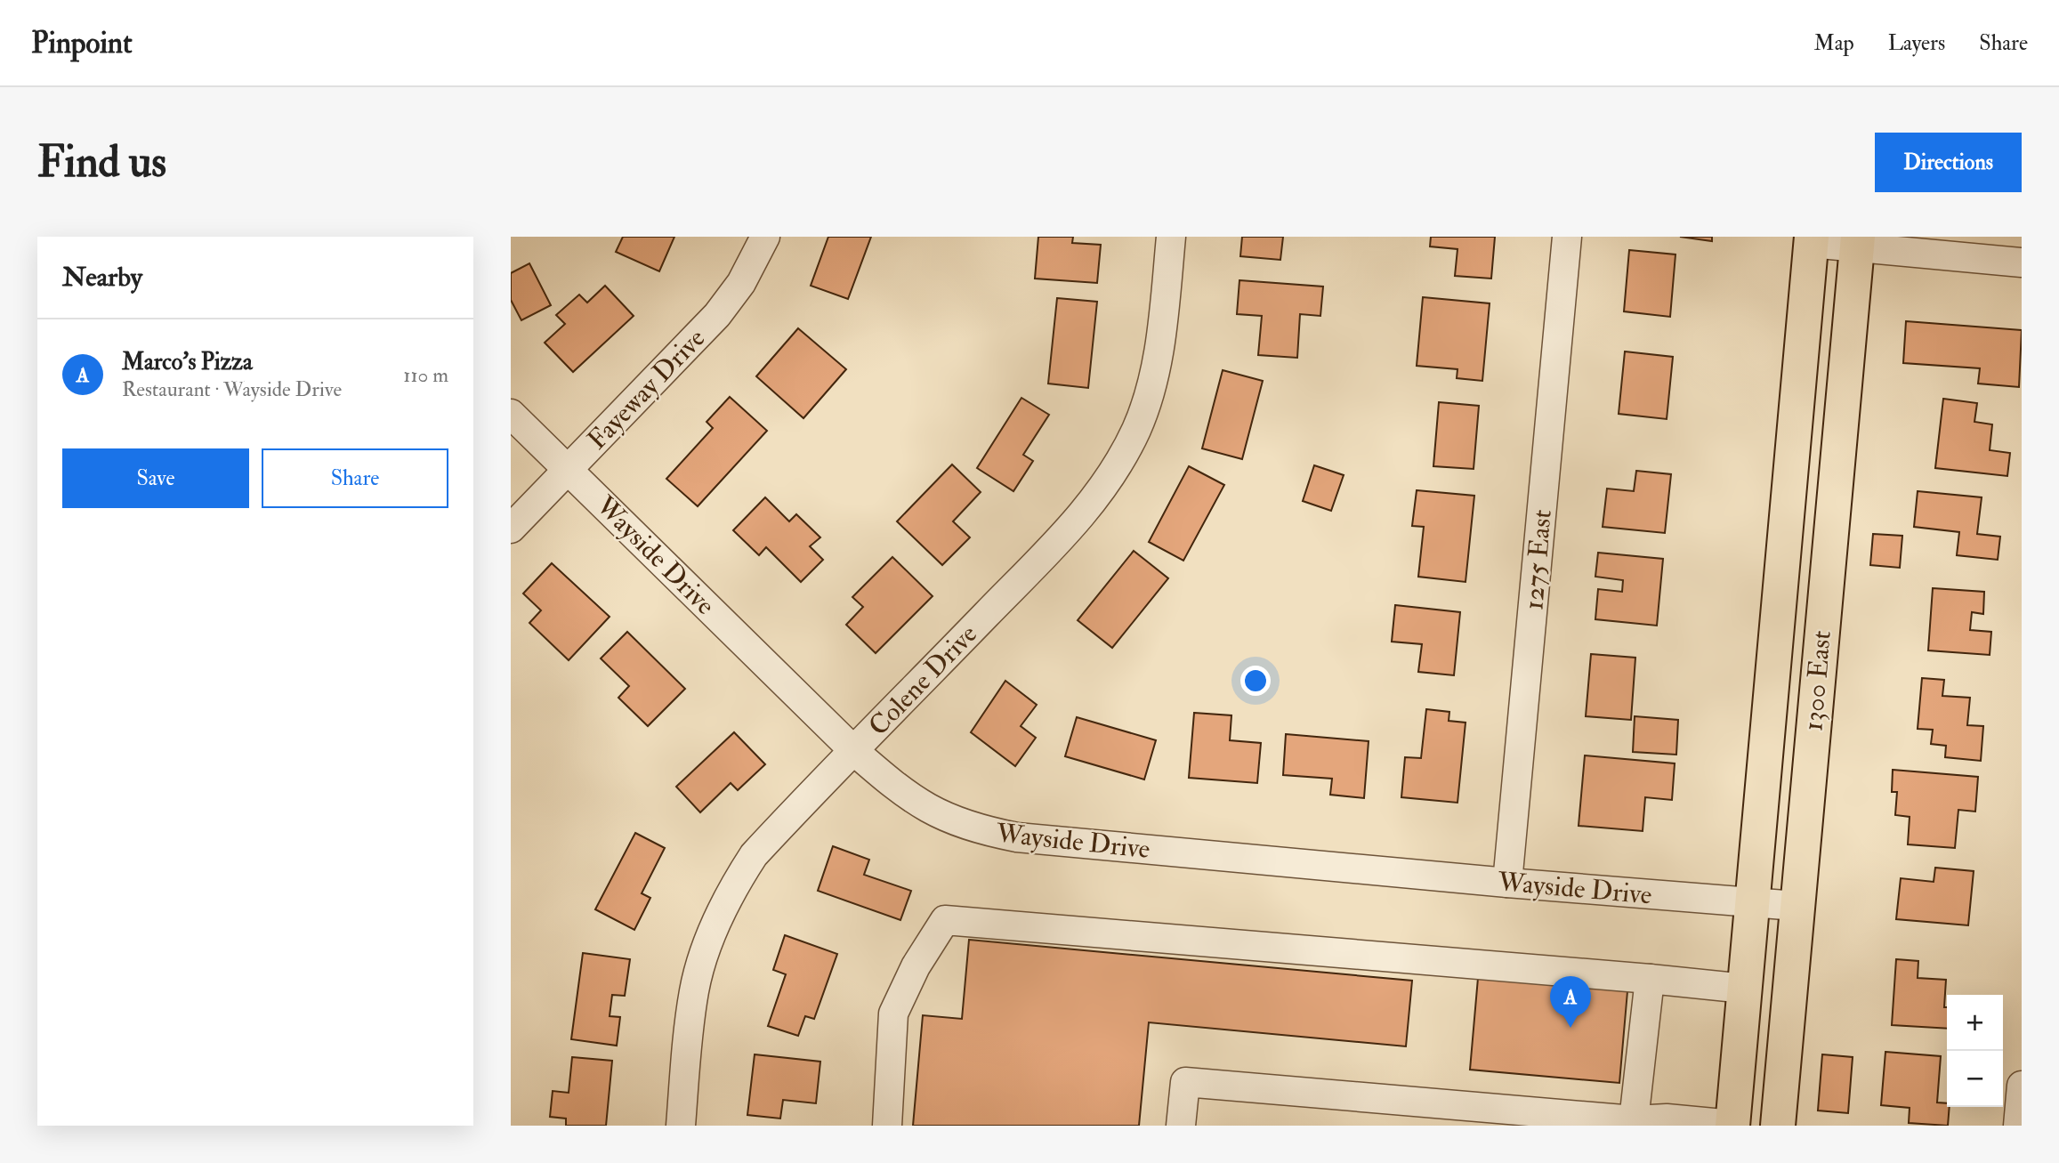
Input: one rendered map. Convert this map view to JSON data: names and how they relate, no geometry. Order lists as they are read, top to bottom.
{
  "streets": {
    "main road": ["1300 East"],
    "street": [
      "Fayeway Drive",
      "Wayside Drive",
      "1275 East",
      "Colene Drive"
    ]
  },
  "crossings": [
    ["Fayeway Drive", "Wayside Drive"],
    ["Wayside Drive", "1275 East"],
    ["Wayside Drive", "Colene Drive"],
    ["Wayside Drive", "1300 East"]
  ],
  "page": {
    "header": "Pinpoint",
    "nav": ["Map", "Layers", "Share"],
    "buttons": [
      "Directions",
      ["Save", "Share"]
    ],
    "title": "Find us",
    "heading": "Nearby",
    "list": [
      {
        "mark": "A",
        "name": "Marco's Pizza",
        "note": "Restaurant · Wayside Drive",
        "value": "110 m"
      }
    ],
    "pins": "A",
    "map_buttons": ["+", "−"]
  }
}
